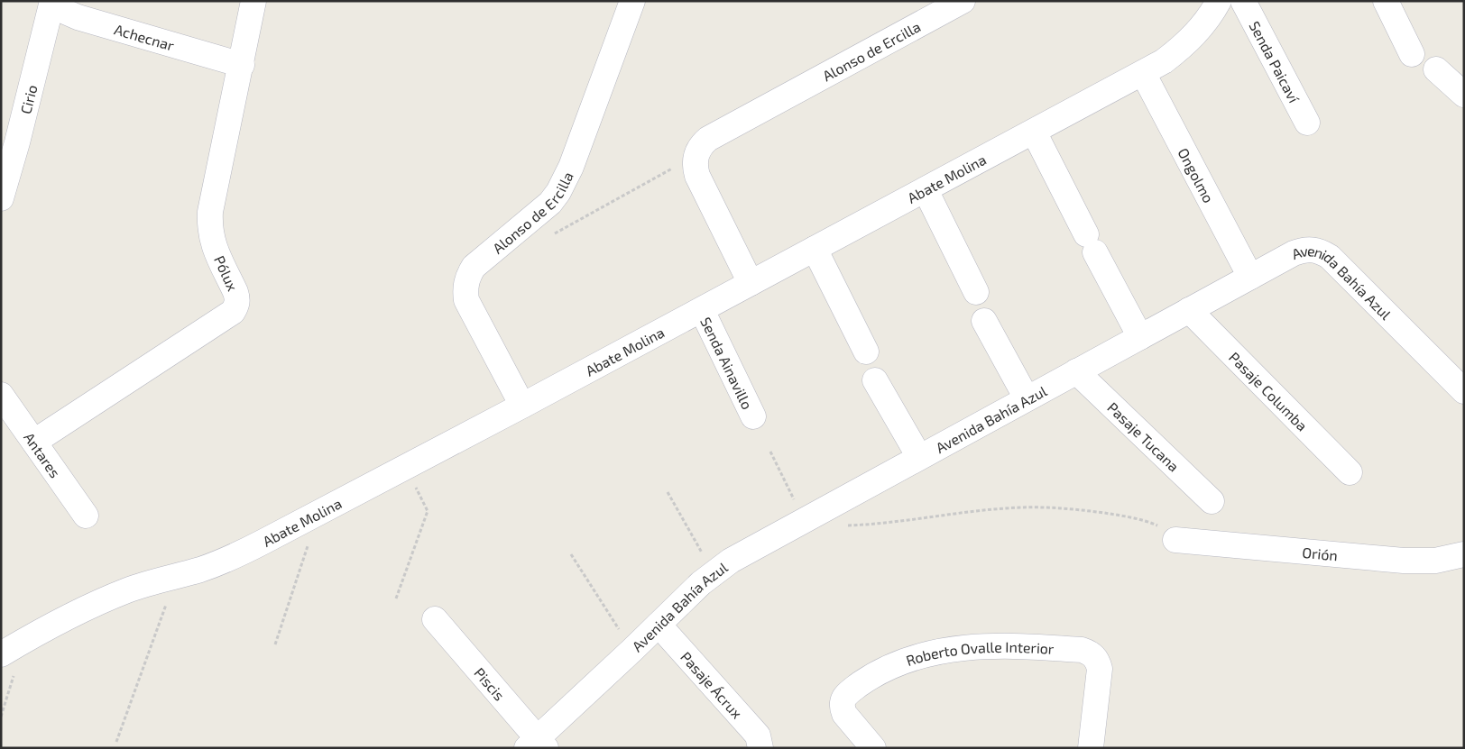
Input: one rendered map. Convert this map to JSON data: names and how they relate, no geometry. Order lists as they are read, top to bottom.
{
  "streets": {
    "street": [
      "Achecnar",
      "Alonso de Ercilla",
      "Senda Paicaví",
      "Cirio",
      "Ongolmo",
      "Abate Molina",
      "Pólux",
      "Avenida Bahía Azul",
      "Senda Ainavillo",
      "Pasaje Columba",
      "Pasaje Tucana",
      "Antares",
      "Orión",
      "Roberto Ovalle Interior",
      "Piscis",
      "Pasaje Ácrux"
    ]
  },
  "crossings": [
    ["Achecnar", "Cirio"],
    ["Achecnar", "Pólux"],
    ["Alonso de Ercilla", "Abate Molina"],
    ["Ongolmo", "Abate Molina"],
    ["Ongolmo", "Avenida Bahía Azul"],
    ["Abate Molina", "Senda Ainavillo"],
    ["Pólux", "Antares"],
    ["Avenida Bahía Azul", "Pasaje Columba"],
    ["Avenida Bahía Azul", "Pasaje Tucana"],
    ["Avenida Bahía Azul", "Piscis"],
    ["Avenida Bahía Azul", "Pasaje Ácrux"]
  ]
}
